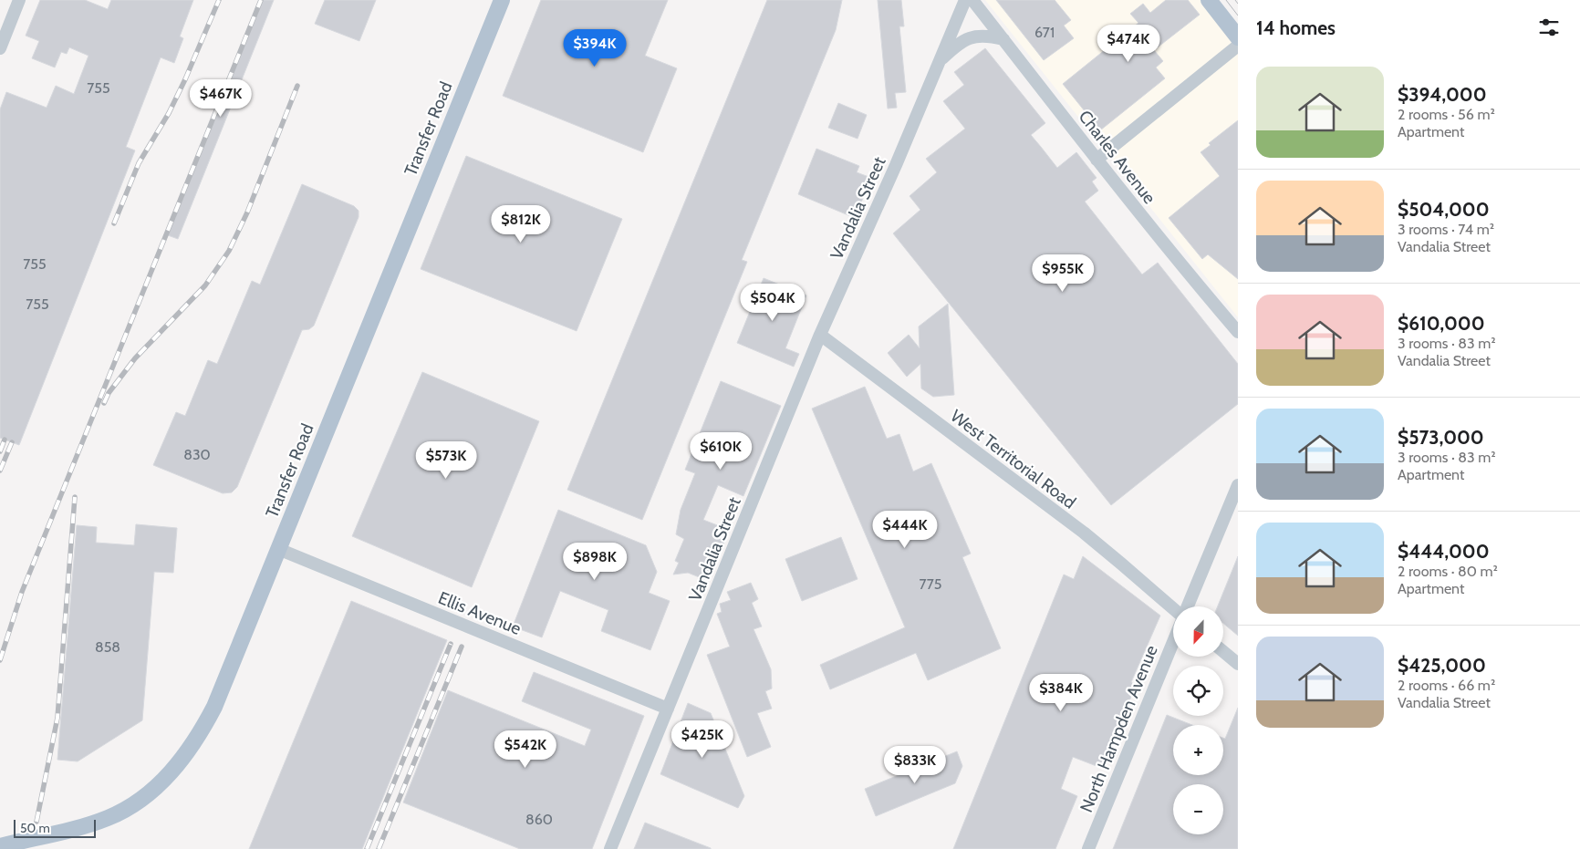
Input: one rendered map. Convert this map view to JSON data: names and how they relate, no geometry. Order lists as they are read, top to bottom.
{
  "streets": {
    "main road": ["Transfer Road"],
    "street": [
      "Charles Avenue",
      "Vandalia Street",
      "West Territorial Road",
      "Ellis Avenue",
      "North Hampden Avenue"
    ]
  },
  "crossings": [
    ["Transfer Road", "Ellis Avenue"],
    ["Charles Avenue", "Vandalia Street"],
    ["Vandalia Street", "West Territorial Road"],
    ["Vandalia Street", "Ellis Avenue"]
  ],
  "house_numbers": [
    "671",
    "755",
    "755",
    "755",
    "830",
    "775",
    "858",
    "860"
  ],
  "scale_bar": "50 m",
  "north": "bottom",
  "page": {
    "heading": "14 homes",
    "price": [
      "$474K",
      "$394K",
      "$467K",
      "$812K",
      "$955K",
      "$504K",
      "$610K",
      "$573K",
      "$444K",
      "$898K",
      "$384K",
      "$425K",
      "$542K",
      "$833K"
    ],
    "list": [
      {
        "name": "$394,000",
        "note": "2 rooms · 56 m² · Apartment"
      },
      {
        "name": "$504,000",
        "note": "3 rooms · 74 m² · Vandalia Street"
      },
      {
        "name": "$610,000",
        "note": "3 rooms · 83 m² · Vandalia Street"
      },
      {
        "name": "$573,000",
        "note": "3 rooms · 83 m² · Apartment"
      },
      {
        "name": "$444,000",
        "note": "2 rooms · 80 m² · Apartment"
      },
      {
        "name": "$425,000",
        "note": "2 rooms · 66 m² · Vandalia Street"
      }
    ],
    "map_buttons": ["+", "−"],
    "scale": "50 m"
  }
}
